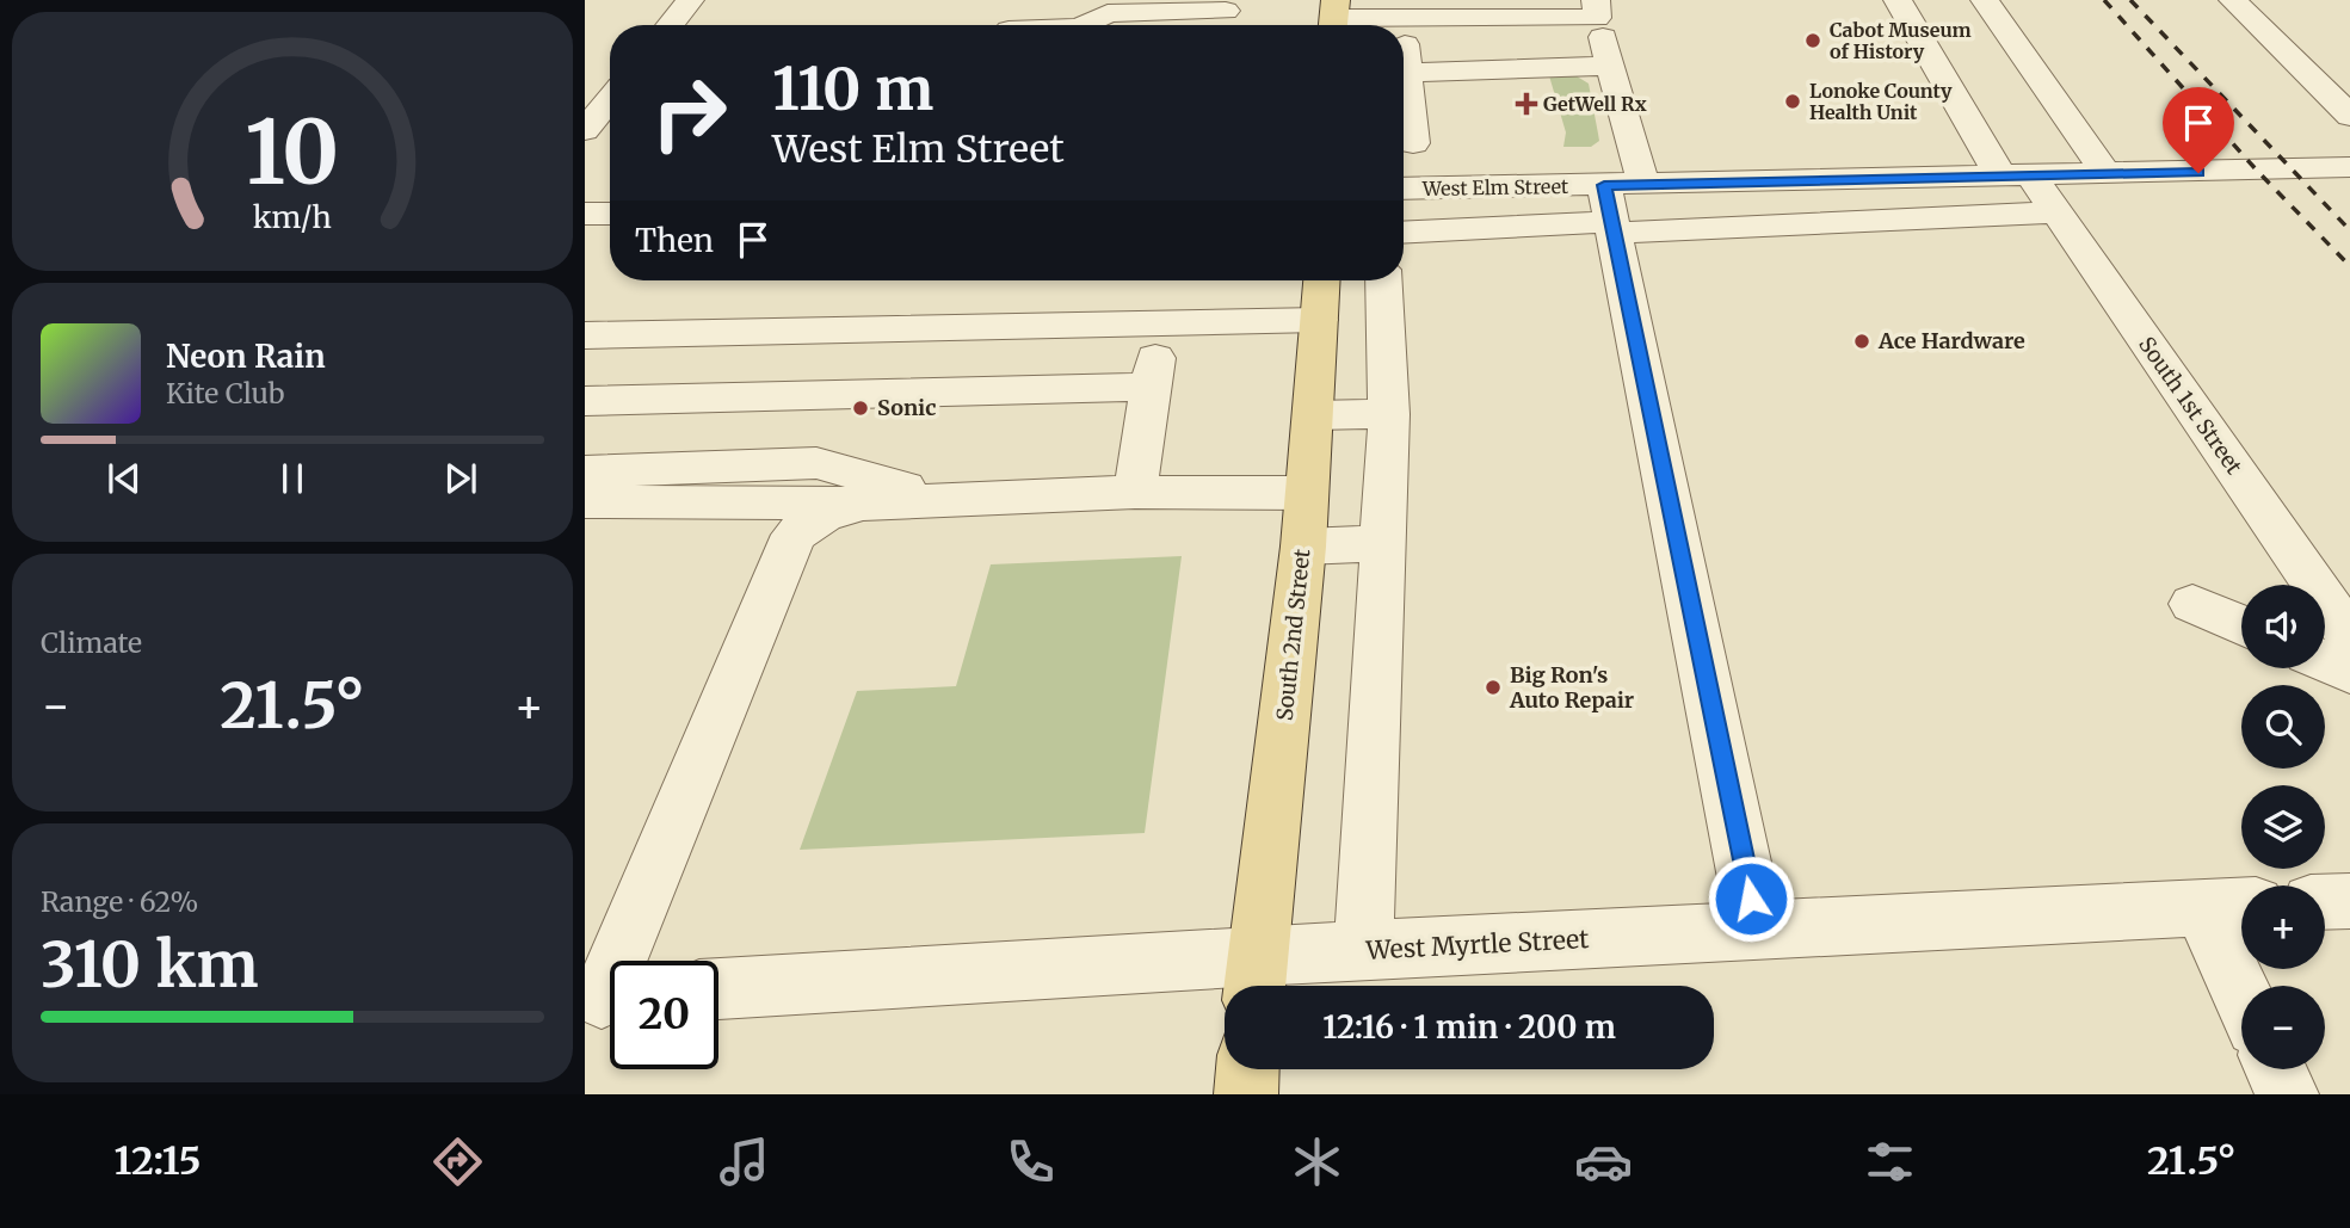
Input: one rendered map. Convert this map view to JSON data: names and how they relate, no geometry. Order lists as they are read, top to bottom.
{
  "streets": {
    "main road": ["South 2nd Street"],
    "street": ["West Elm Street", "South 1st Street", "West Myrtle Street"]
  },
  "crossings": [
    ["West Elm Street", "South 1st Street"],
    ["South 2nd Street", "West Myrtle Street"]
  ],
  "places": {
    "other": [
      "Cabot Museum of History",
      "Lonoke County Health Unit",
      "Ace Hardware",
      "Sonic",
      "Big Ron's Auto Repair"
    ],
    "health": ["GetWell Rx"]
  },
  "page": {
    "turn": ["110 m", "West Elm Street"],
    "then": "Then",
    "song": ["Neon Rain", "Kite Club"],
    "tile": [
      "Climate",
      ["Range · 62%", "310 km"]
    ],
    "map_buttons": ["+", "−"],
    "heat": ["−", "21.5°", "+"],
    "limit": "20",
    "trip": "12:16 · 1 min · 200 m",
    "tabs": ["12:15", "21.5°"],
    "gauge": ["10", "km/h"]
  }
}
